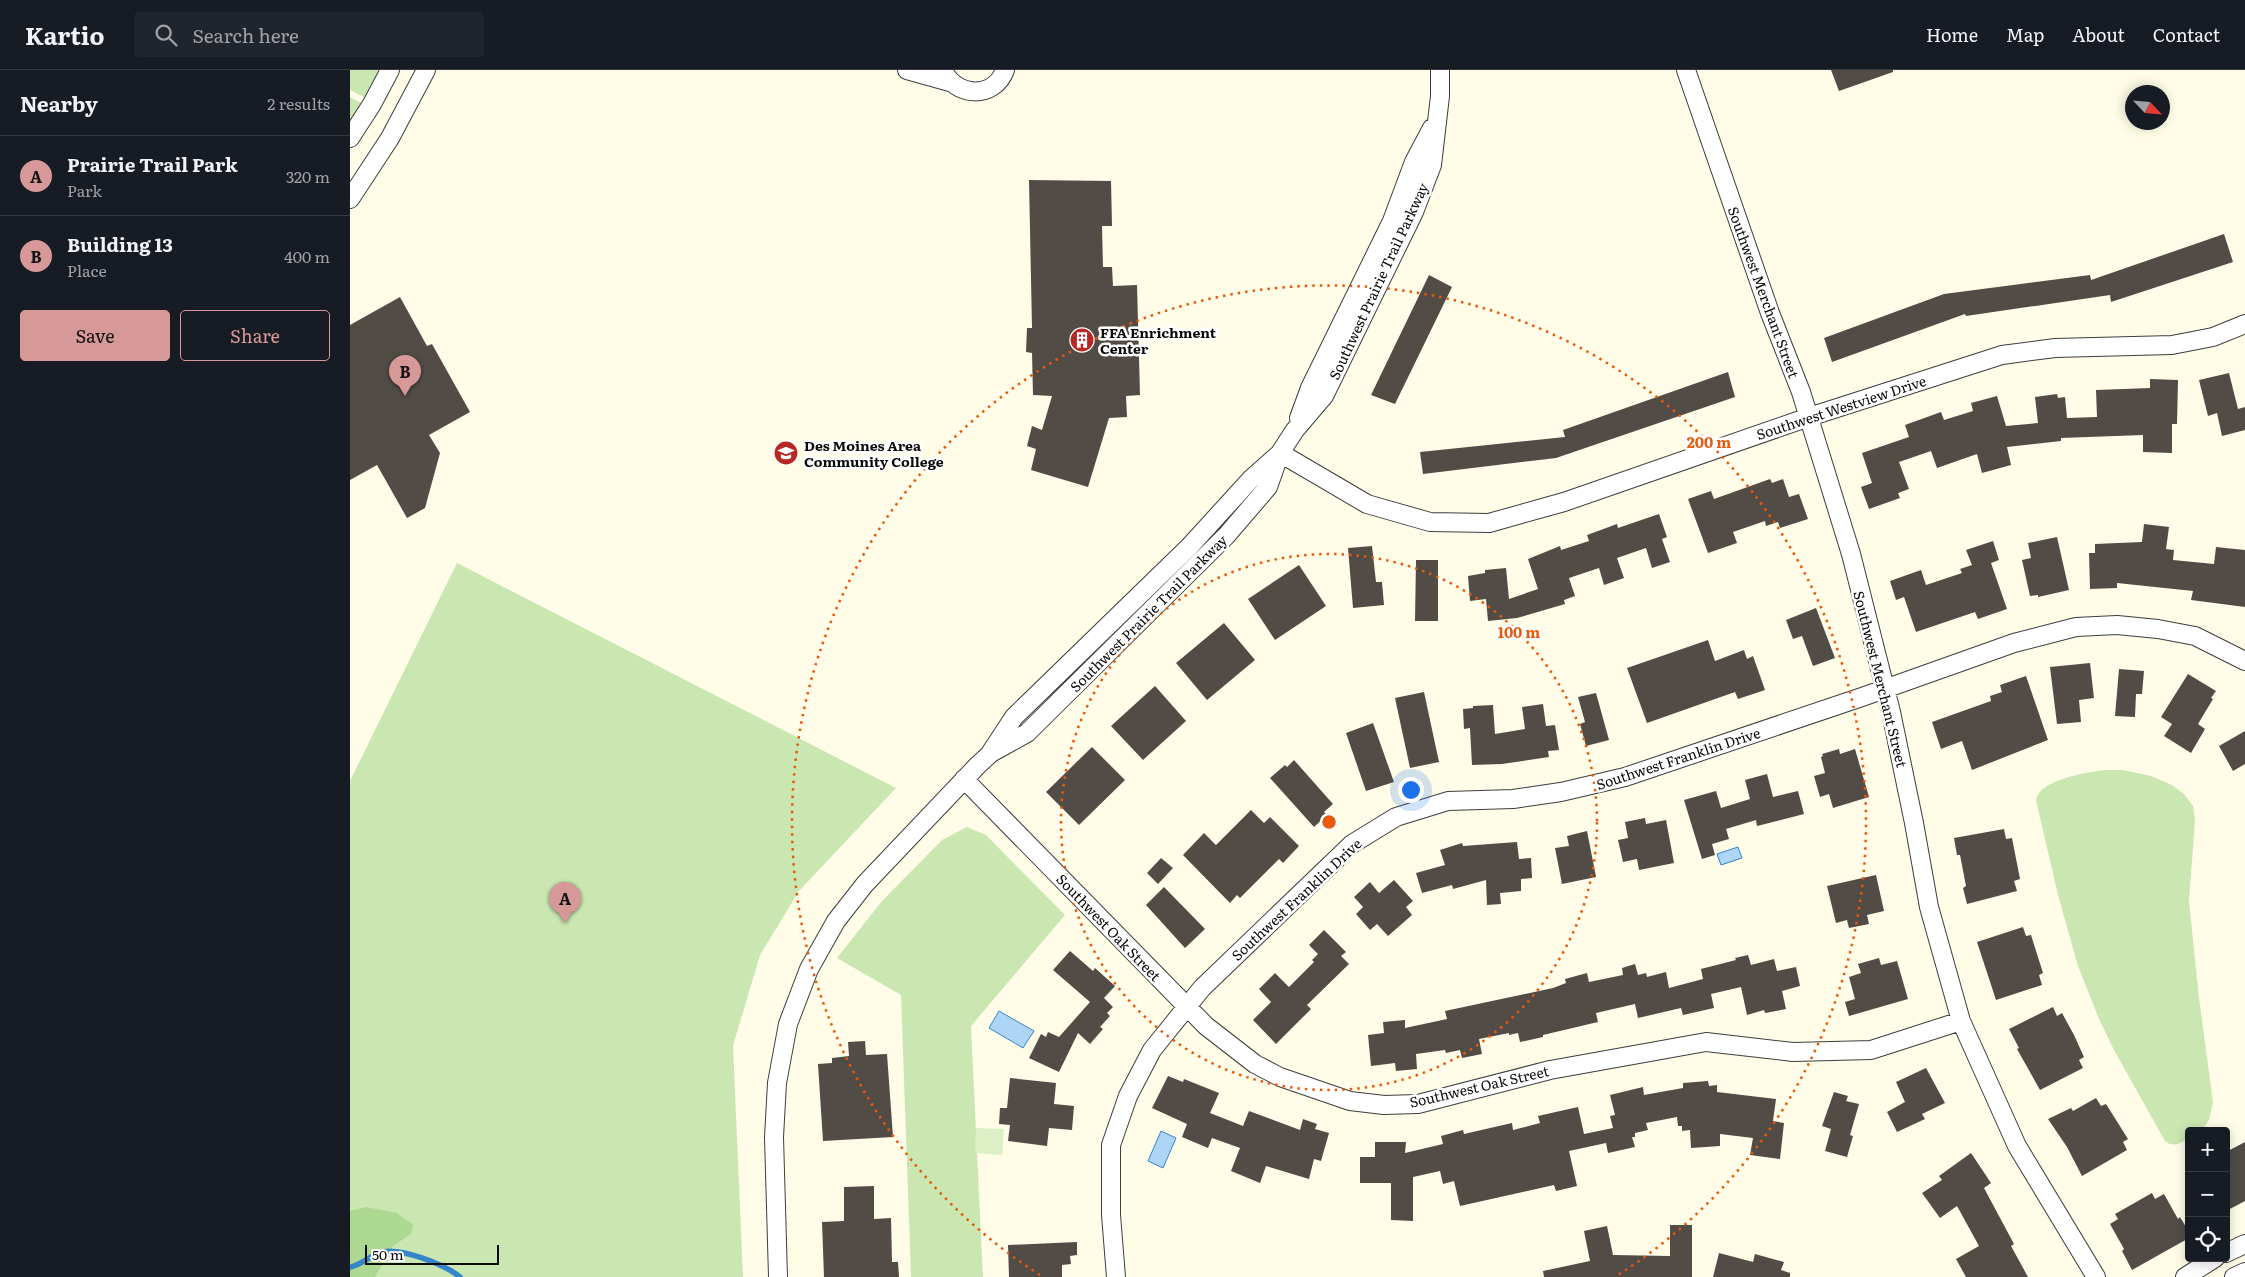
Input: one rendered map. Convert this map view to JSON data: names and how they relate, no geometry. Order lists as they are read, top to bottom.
{
  "streets": {
    "street": [
      "Southwest Prairie Trail Parkway",
      "Southwest Merchant Street",
      "Southwest Westview Drive",
      "Southwest Franklin Drive",
      "Southwest Oak Street"
    ]
  },
  "crossings": [
    ["Southwest Prairie Trail Parkway", "Southwest Westview Drive"],
    ["Southwest Prairie Trail Parkway", "Southwest Oak Street"],
    ["Southwest Merchant Street", "Southwest Westview Drive"],
    ["Southwest Merchant Street", "Southwest Franklin Drive"],
    ["Southwest Merchant Street", "Southwest Oak Street"],
    ["Southwest Franklin Drive", "Southwest Oak Street"]
  ],
  "places": {
    "building": ["FFA Enrichment Center"],
    "school or university": ["Des Moines Area Community College"]
  },
  "scale_bar": "50 m",
  "north": "bottom right",
  "page": {
    "header": "Kartio",
    "search": "Search here",
    "nav": [
      "Home",
      "Map",
      "About",
      "Contact"
    ],
    "heading": ["Nearby", "2 results"],
    "list": [
      {
        "mark": "A",
        "name": "Prairie Trail Park",
        "note": "Park",
        "value": "320 m"
      },
      {
        "mark": "B",
        "name": "Building 13",
        "note": "Place",
        "value": "400 m"
      }
    ],
    "buttons": ["Save", "Share"],
    "pins": ["B", "A"],
    "map_buttons": ["+", "−"],
    "scale": "50 m"
  },
  "rings": ["200 m", "100 m"]
}
